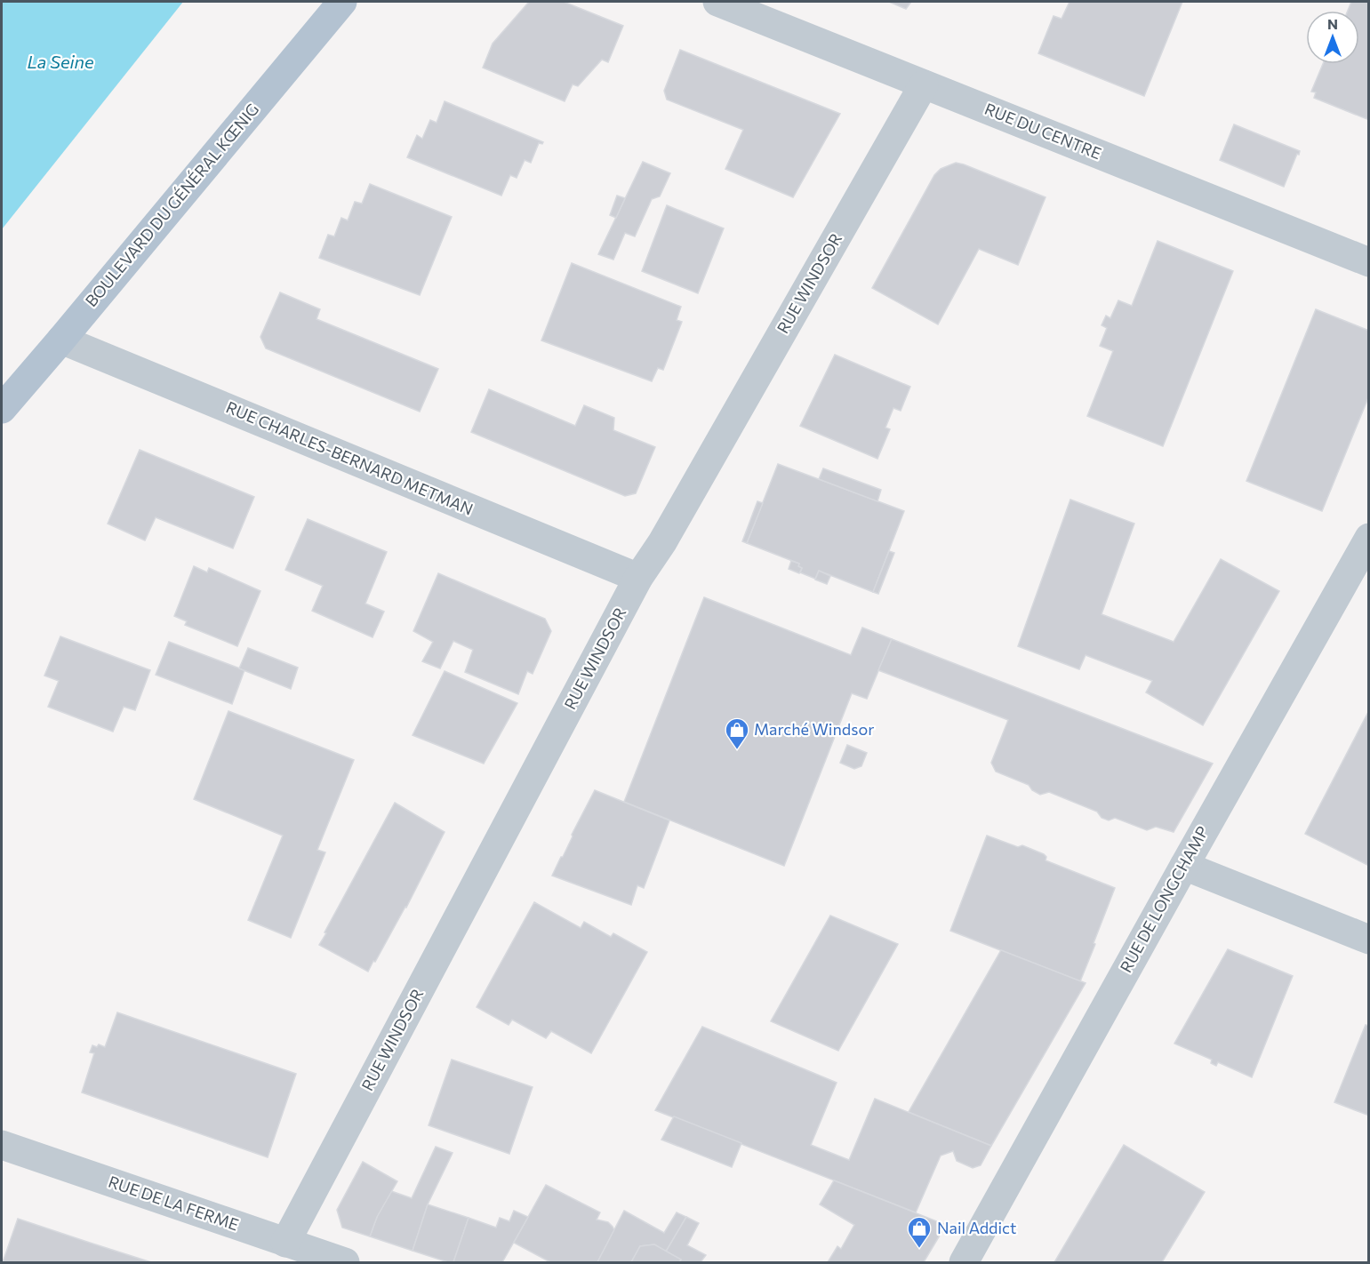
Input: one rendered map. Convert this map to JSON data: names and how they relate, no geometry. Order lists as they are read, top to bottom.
{
  "streets": {
    "main road": ["BOULEVARD DU GÉNÉRAL KŒNIG"],
    "street": [
      "RUE DU CENTRE",
      "RUE WINDSOR",
      "RUE CHARLES-BERNARD METMAN",
      "RUE DE LONGCHAMP",
      "RUE DE LA FERME"
    ]
  },
  "crossings": [
    ["RUE DU CENTRE", "RUE WINDSOR"],
    ["BOULEVARD DU GÉNÉRAL KŒNIG", "RUE CHARLES-BERNARD METMAN"],
    ["RUE WINDSOR", "RUE CHARLES-BERNARD METMAN"],
    ["RUE WINDSOR", "RUE DE LA FERME"]
  ],
  "water": ["La Seine"],
  "places": {
    "shop": ["Marché Windsor", "Nail Addict"]
  },
  "north": "top"
}
